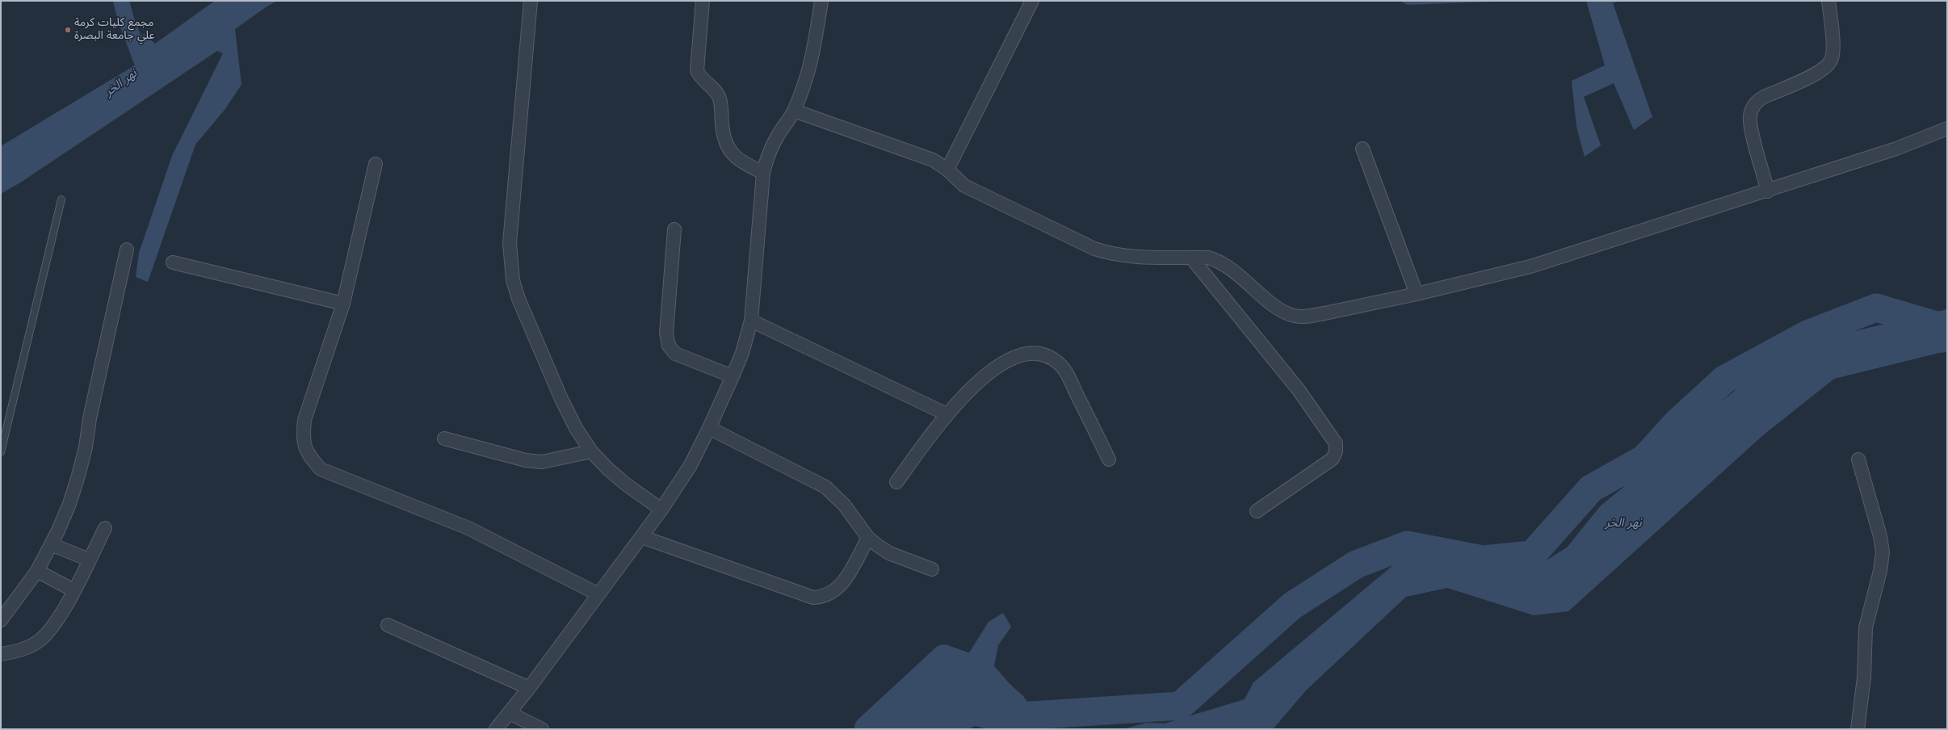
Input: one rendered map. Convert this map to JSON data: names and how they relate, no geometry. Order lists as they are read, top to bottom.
{
  "water": ["نهر الخر"],
  "places": ["مجمع كليات كرمة علي جامعة البصرة"]
}
